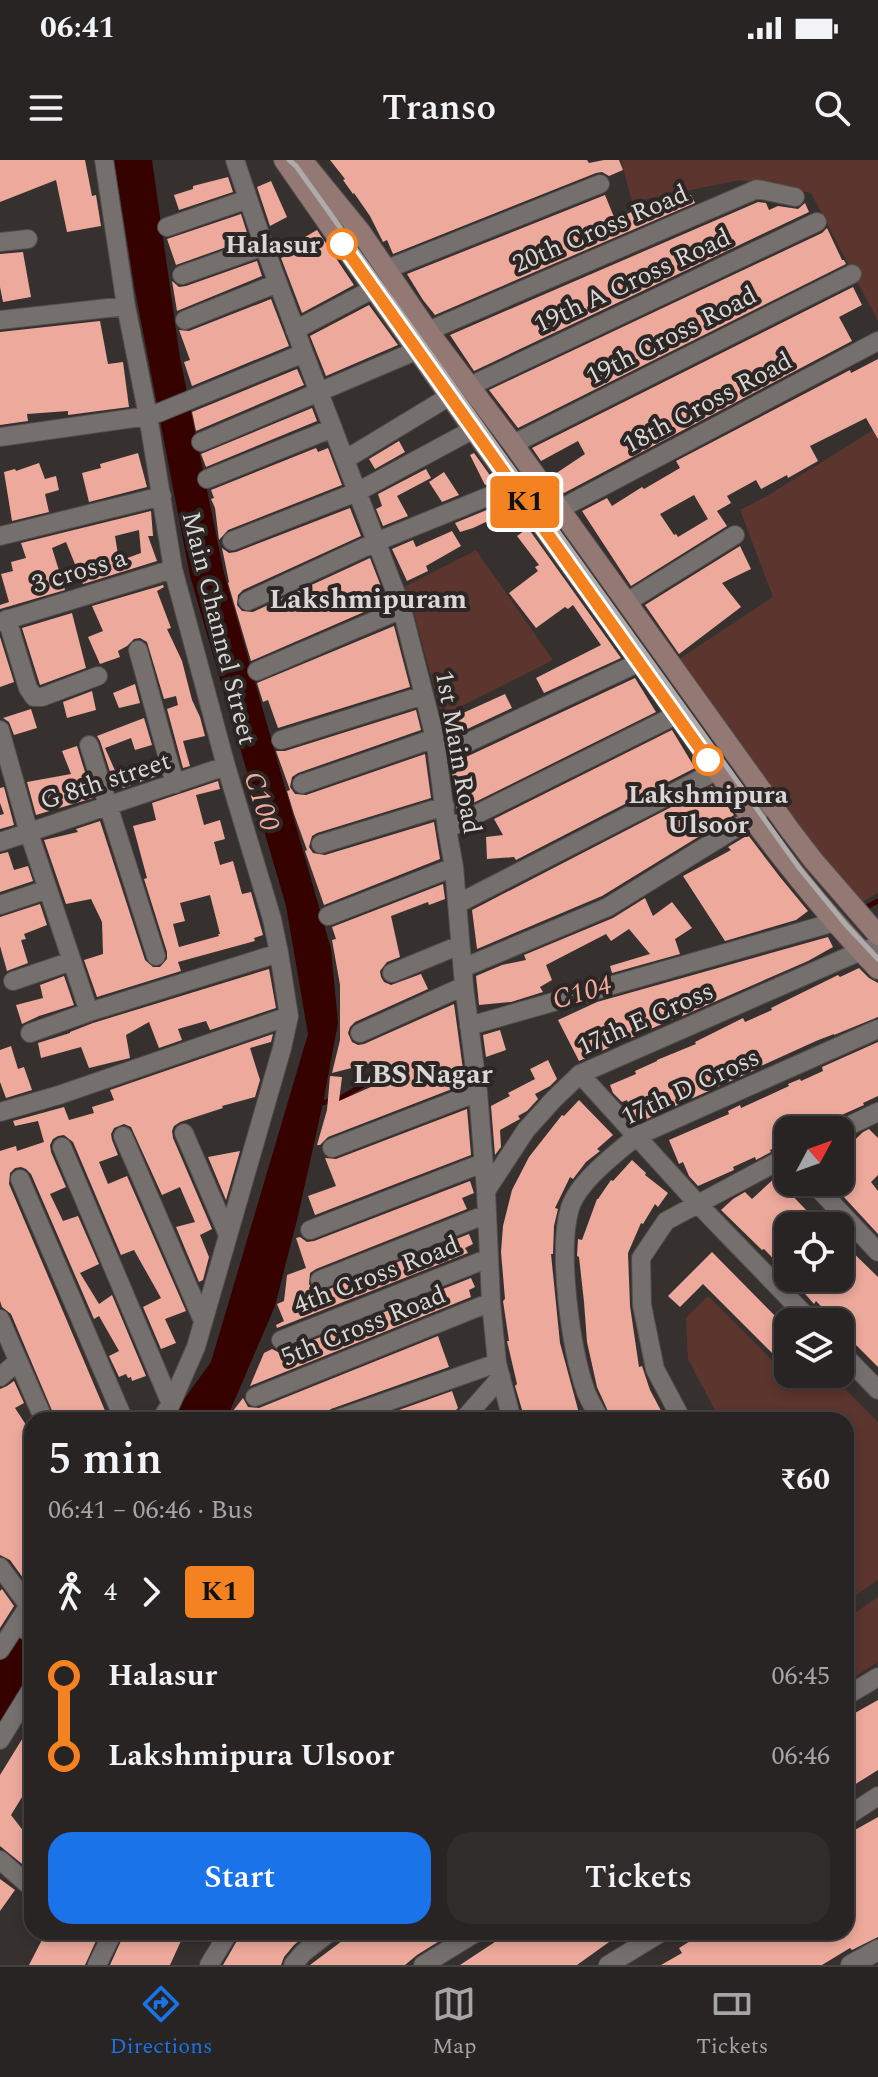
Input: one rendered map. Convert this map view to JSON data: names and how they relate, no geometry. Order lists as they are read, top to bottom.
{
  "streets": {
    "street": [
      "20th Cross Road",
      "19th A Cross Road",
      "19th Cross Road",
      "18th Cross Road",
      "3 cross a",
      "Main Channel Street",
      "1st Main Road",
      "G 8th street",
      "17th E Cross",
      "17th D Cross",
      "4th Cross Road",
      "5th Cross Road"
    ]
  },
  "crossings": [
    ["3 cross a", "Main Channel Street"],
    ["Main Channel Street", "G 8th street"],
    ["1st Main Road", "17th E Cross"]
  ],
  "districts": ["Lakshmipuram", "LBS Nagar"],
  "water": ["C100", "C104"],
  "places": ["Halasur", "Lakshmipura Ulsoor"],
  "lines": ["bus line K1"],
  "north": "top right",
  "page": {
    "status": "06:41",
    "header": "Transo",
    "on_map": "K1",
    "heading": ["5 min", "06:41 – 06:46 · Bus", "₹60"],
    "legs": ["4", "K1"],
    "list": [
      {
        "name": "Halasur",
        "value": "06:45"
      },
      {
        "name": "Lakshmipura Ulsoor",
        "value": "06:46"
      }
    ],
    "buttons": ["Start", "Tickets"],
    "tabs": ["Directions", "Map", "Tickets"]
  }
}
